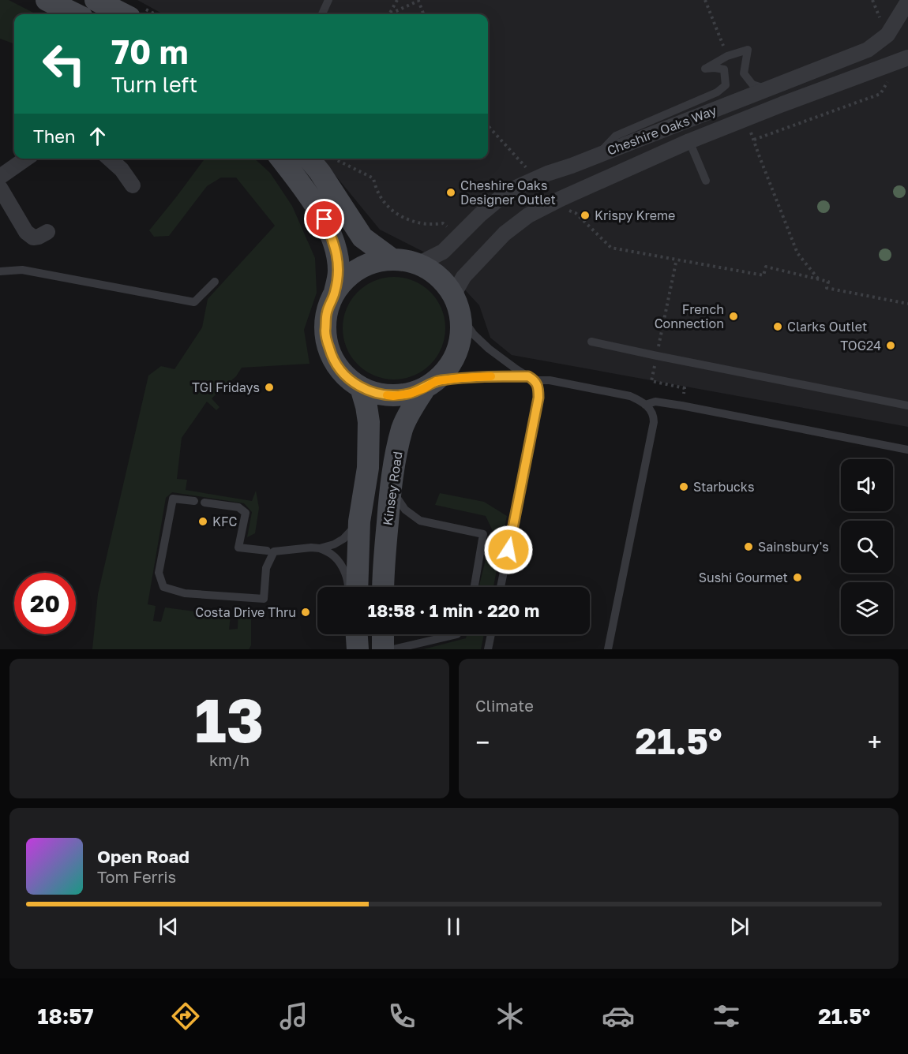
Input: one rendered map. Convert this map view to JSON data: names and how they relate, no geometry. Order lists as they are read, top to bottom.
{
  "streets": {
    "main road": ["Kinsey Road"],
    "street": ["Cheshire Oaks Way"]
  },
  "crossings": [
    ["Cheshire Oaks Way", "Kinsey Road"]
  ],
  "places": [
    "Cheshire Oaks Designer Outlet",
    "Krispy Kreme",
    "French Connection",
    "Clarks Outlet",
    "TOG24",
    "TGI Fridays",
    "Starbucks",
    "KFC",
    "Sainsbury's",
    "Sushi Gourmet",
    "Costa Drive Thru"
  ],
  "page": {
    "turn": ["70 m", "Turn left"],
    "then": "Then",
    "limit": "20",
    "trip": "18:58 · 1 min · 220 m",
    "tile": [
      ["13", "km/h"],
      "Climate"
    ],
    "heat": ["−", "21.5°", "+"],
    "song": ["Open Road", "Tom Ferris"],
    "tabs": ["18:57", "21.5°"]
  }
}
